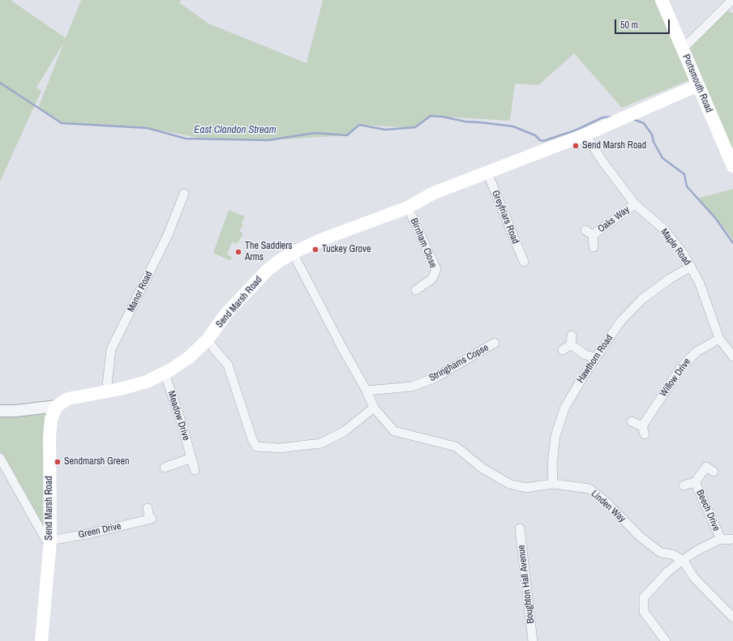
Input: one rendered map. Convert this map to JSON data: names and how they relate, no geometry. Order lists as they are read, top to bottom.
{
  "streets": {
    "main road": ["Portsmouth Road", "Send Marsh Road"],
    "street": [
      "Greyfriars Road",
      "Oaks Way",
      "Birnham Close",
      "Maple Road",
      "Manor Road",
      "Hawthorn Road",
      "Stringhams Copse",
      "Willow Drive",
      "Meadow Drive",
      "Linden Way",
      "Beech Drive",
      "Green Drive",
      "Boughton Hall Avenue"
    ]
  },
  "crossings": [
    ["Portsmouth Road", "Send Marsh Road"],
    ["Greyfriars Road", "Send Marsh Road"],
    ["Oaks Way", "Maple Road"],
    ["Birnham Close", "Send Marsh Road"],
    ["Maple Road", "Send Marsh Road"],
    ["Maple Road", "Hawthorn Road"],
    ["Maple Road", "Willow Drive"],
    ["Manor Road", "Send Marsh Road"],
    ["Send Marsh Road", "Meadow Drive"],
    ["Send Marsh Road", "Green Drive"],
    ["Hawthorn Road", "Linden Way"]
  ],
  "water": ["East Clandon Stream"],
  "places": [
    "Send Marsh Road",
    "Tuckey Grove",
    "The Saddlers Arms",
    "Sendmarsh Green"
  ],
  "scale_bar": "50 m"
}
